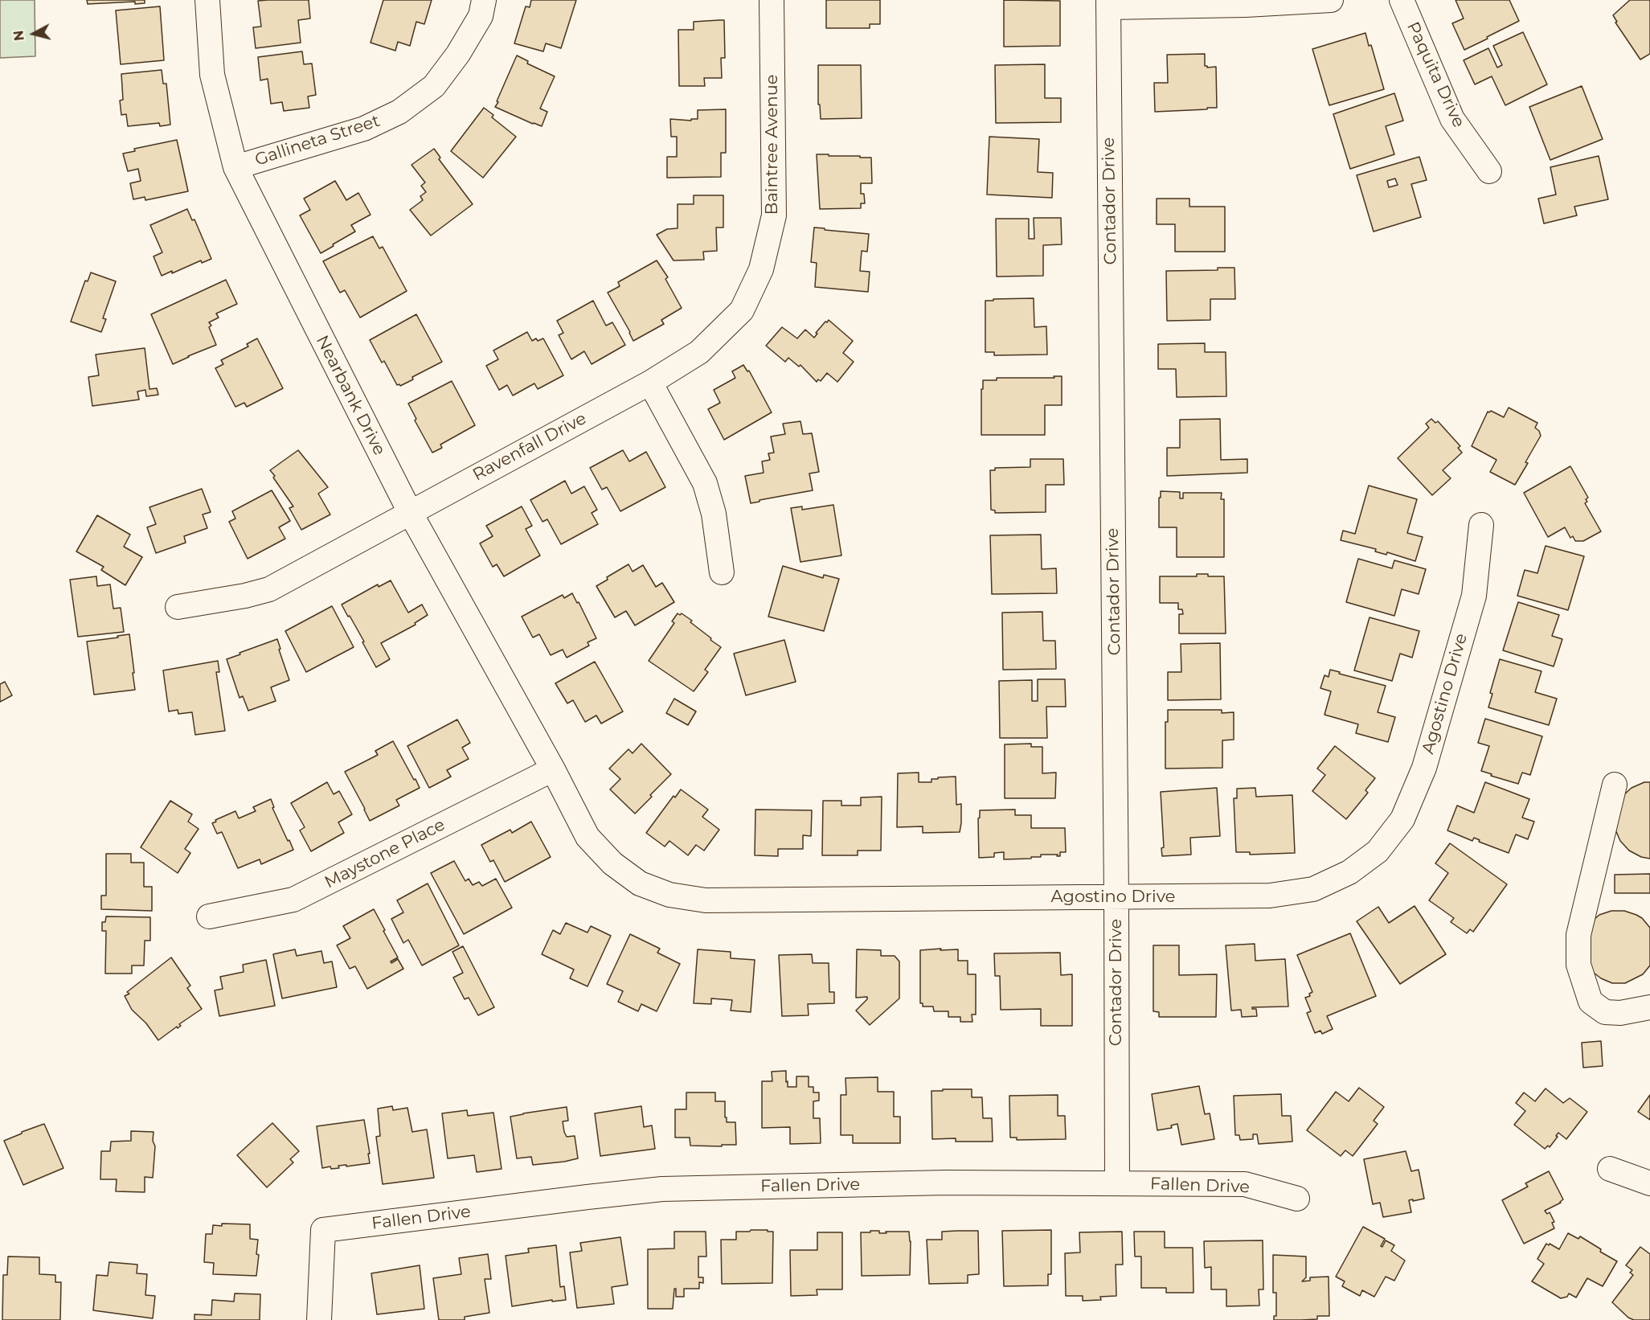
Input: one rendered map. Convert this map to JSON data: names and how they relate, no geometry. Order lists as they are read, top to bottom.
{
  "streets": {
    "street": [
      "Paquita Drive",
      "Gallineta Street",
      "Baintree Avenue",
      "Contador Drive",
      "Nearbank Drive",
      "Ravenfall Drive",
      "Agostino Drive",
      "Maystone Place",
      "Fallen Drive"
    ]
  },
  "crossings": [
    ["Gallineta Street", "Nearbank Drive"],
    ["Baintree Avenue", "Ravenfall Drive"],
    ["Contador Drive", "Agostino Drive"],
    ["Contador Drive", "Fallen Drive"],
    ["Nearbank Drive", "Ravenfall Drive"],
    ["Nearbank Drive", "Agostino Drive"],
    ["Nearbank Drive", "Maystone Place"],
    ["Agostino Drive", "Maystone Place"]
  ],
  "north": "left"
}
